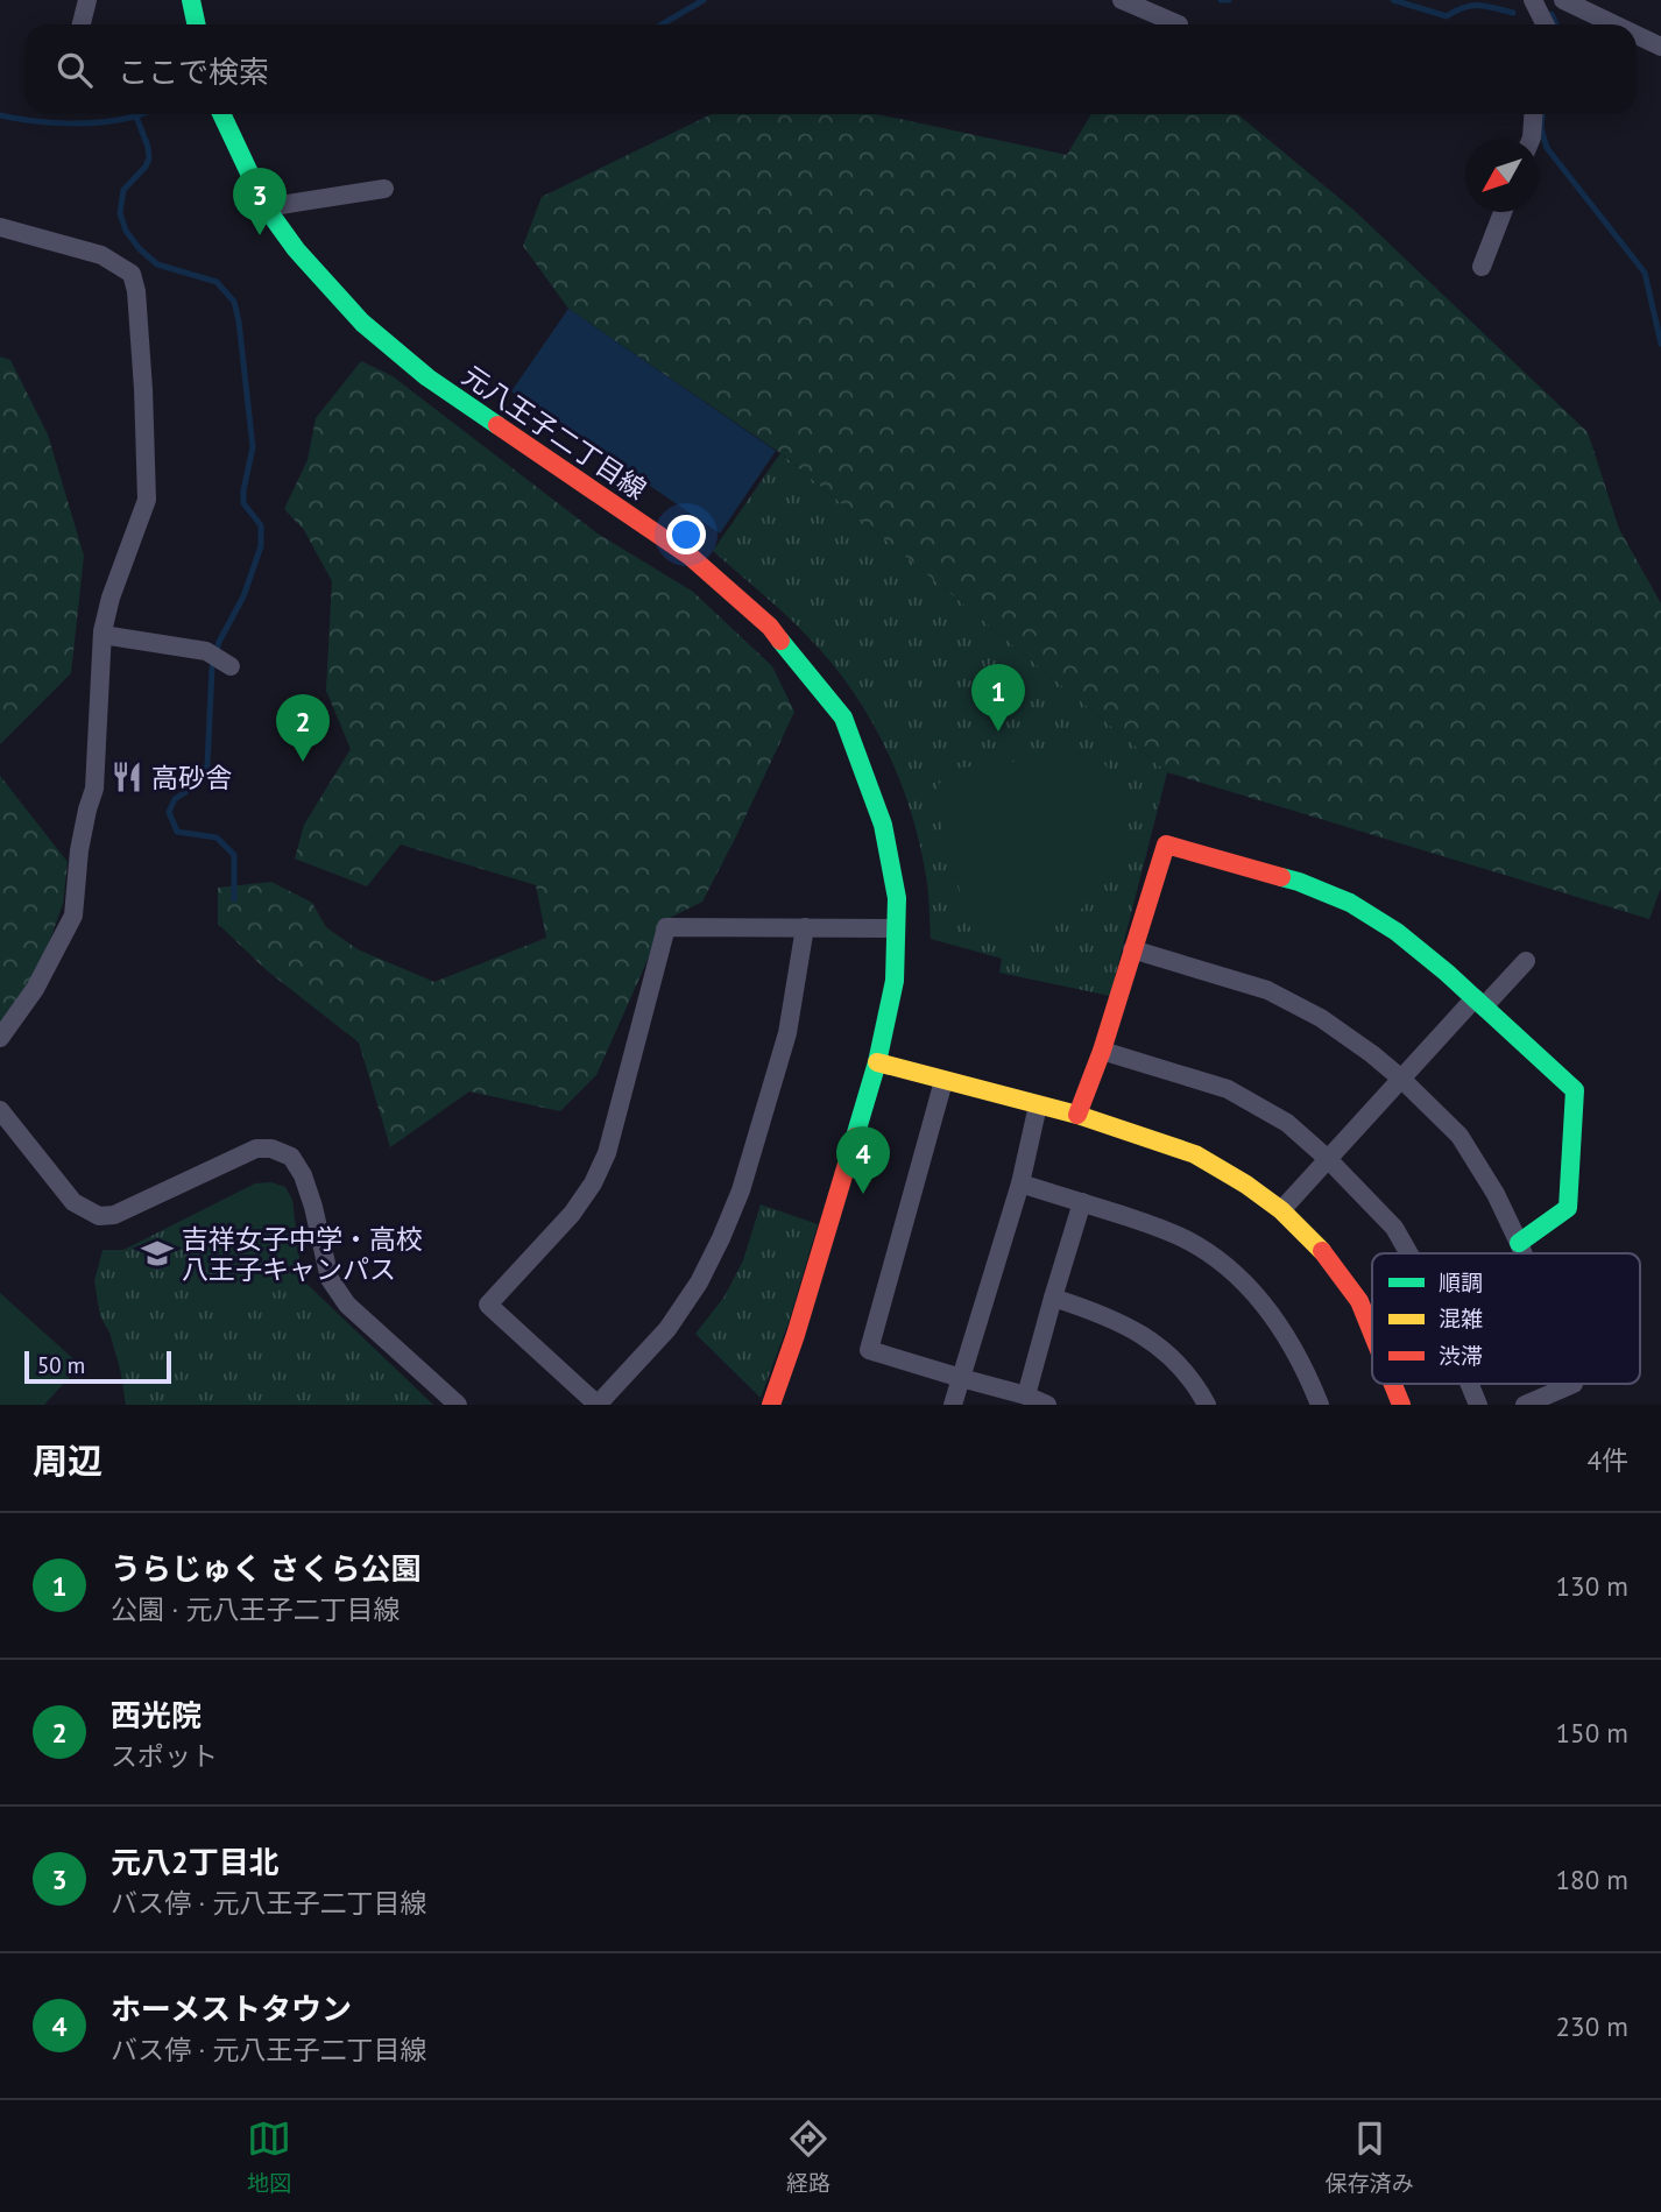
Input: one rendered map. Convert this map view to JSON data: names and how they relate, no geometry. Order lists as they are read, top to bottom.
{
  "streets": {
    "street": ["元八王子二丁目線"]
  },
  "places": {
    "restaurant": ["高砂舎"],
    "school or university": ["吉祥女子中学・高校 八王子キャンパス"]
  },
  "legend": ["順調", "混雑", "渋滞"],
  "scale_bar": "50 m",
  "north": "bottom left",
  "page": {
    "search": "ここで検索",
    "pins": [
      "3",
      "1",
      "2",
      "4"
    ],
    "scale": "50 m",
    "heading": ["周辺", "4件"],
    "list": [
      {
        "mark": "1",
        "name": "うらじゅく さくら公園",
        "note": "公園 · 元八王子二丁目線",
        "value": "130 m"
      },
      {
        "mark": "2",
        "name": "西光院",
        "note": "スポット",
        "value": "150 m"
      },
      {
        "mark": "3",
        "name": "元八2丁目北",
        "note": "バス停 · 元八王子二丁目線",
        "value": "180 m"
      },
      {
        "mark": "4",
        "name": "ホーメストタウン",
        "note": "バス停 · 元八王子二丁目線",
        "value": "230 m"
      }
    ],
    "nav": ["地図", "経路", "保存済み"]
  }
}
